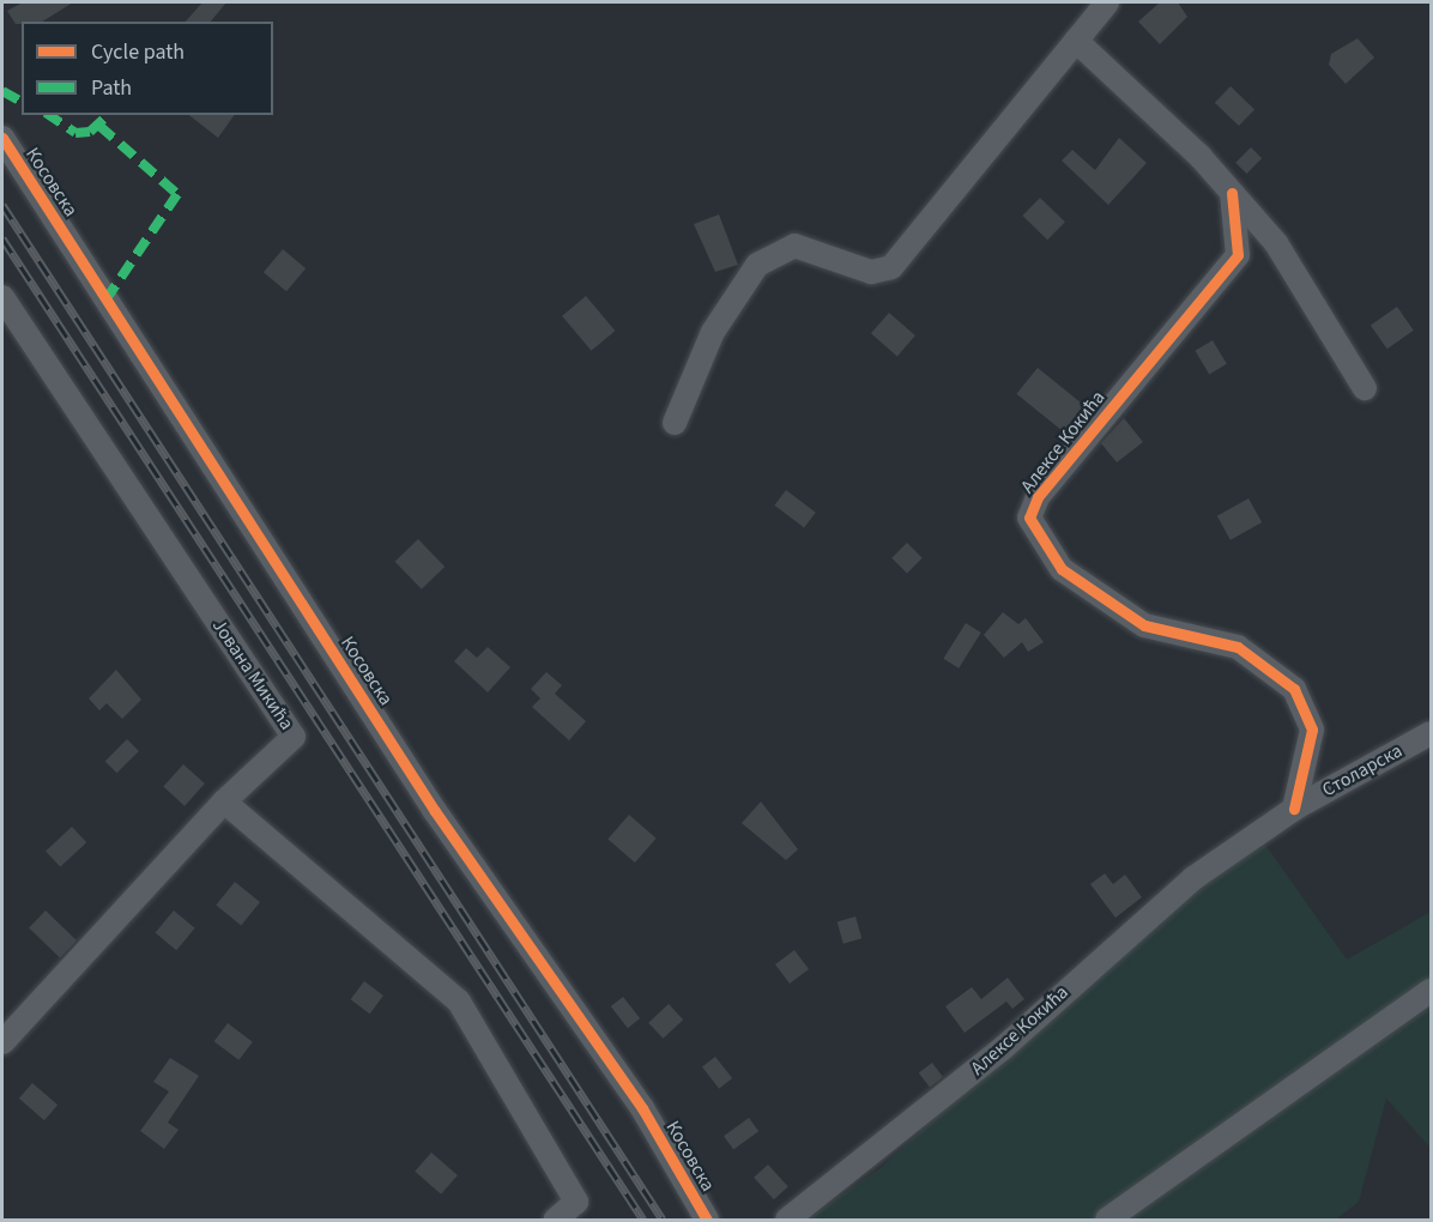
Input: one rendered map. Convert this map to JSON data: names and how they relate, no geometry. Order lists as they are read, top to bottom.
{
  "streets": {
    "street": [
      "Косовска",
      "Алексе Кокића",
      "Јована Микића",
      "Столарска"
    ]
  },
  "crossings": [
    ["Алексе Кокића", "Столарска"]
  ],
  "legend": ["Cycle path", "Path"]
}
